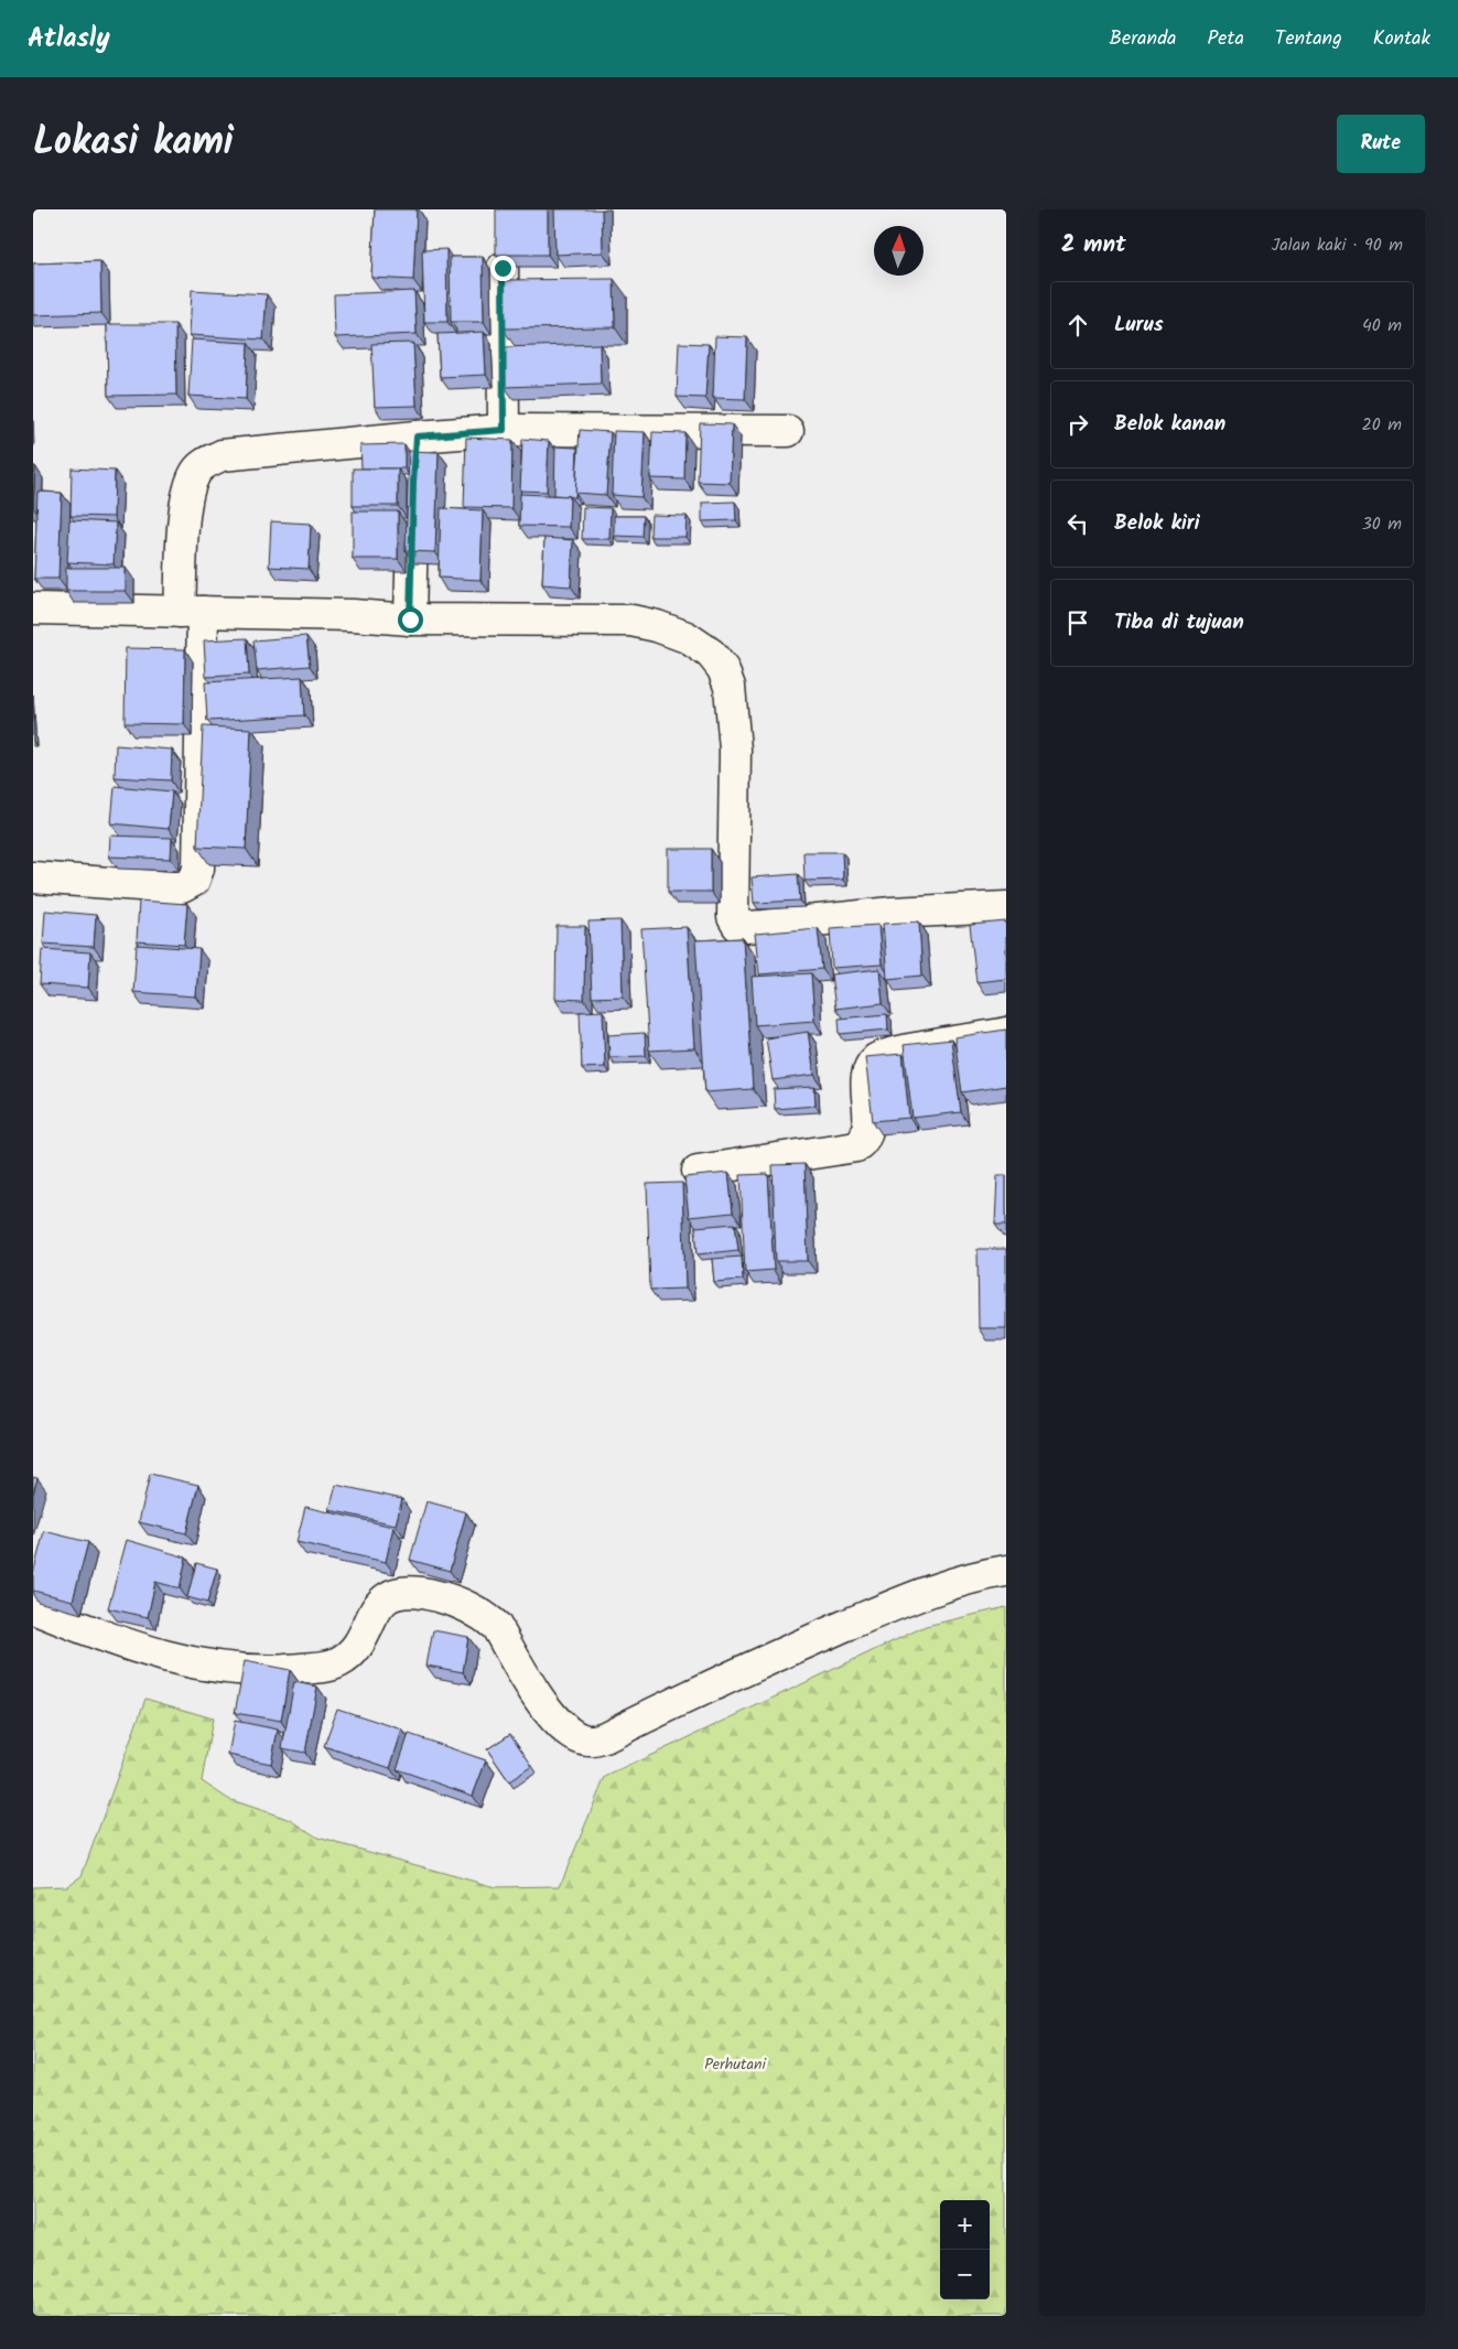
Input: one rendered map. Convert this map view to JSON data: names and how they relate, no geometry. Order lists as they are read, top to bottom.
{
  "parks": ["Perhutani"],
  "north": "top",
  "page": {
    "header": "Atlasly",
    "nav": [
      "Beranda",
      "Peta",
      "Tentang",
      "Kontak"
    ],
    "title": "Lokasi kami",
    "buttons": "Rute",
    "heading": ["2 mnt", "Jalan kaki · 90 m"],
    "list": [
      ["Lurus", "40 m"],
      ["Belok kanan", "20 m"],
      ["Belok kiri", "30 m"],
      "Tiba di tujuan"
    ],
    "map_buttons": ["+", "−"]
  }
}
